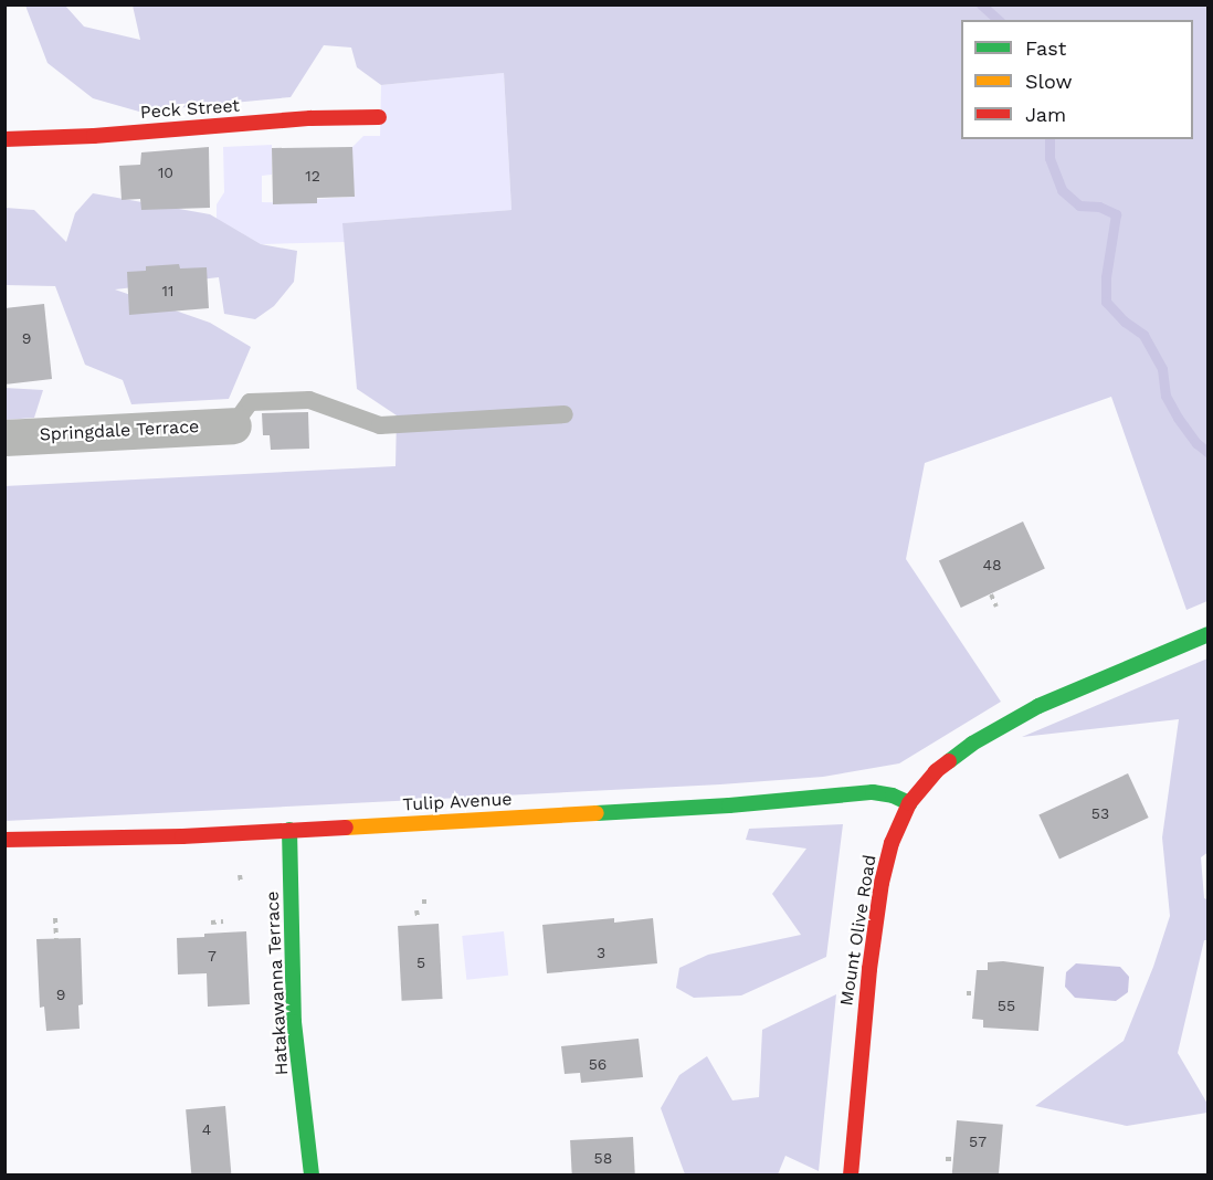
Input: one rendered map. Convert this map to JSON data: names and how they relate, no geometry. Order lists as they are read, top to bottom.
{
  "streets": {
    "street": [
      "Peck Street",
      "Springdale Terrace",
      "Tulip Avenue",
      "Mount Olive Road",
      "Hatakawanna Terrace"
    ]
  },
  "crossings": [
    ["Tulip Avenue", "Mount Olive Road"],
    ["Tulip Avenue", "Hatakawanna Terrace"]
  ],
  "house_numbers": [
    "10",
    "12",
    "11",
    "9",
    "48",
    "53",
    "3",
    "7",
    "5",
    "9",
    "55",
    "56",
    "4",
    "57",
    "58"
  ],
  "legend": ["Fast", "Slow", "Jam"]
}
